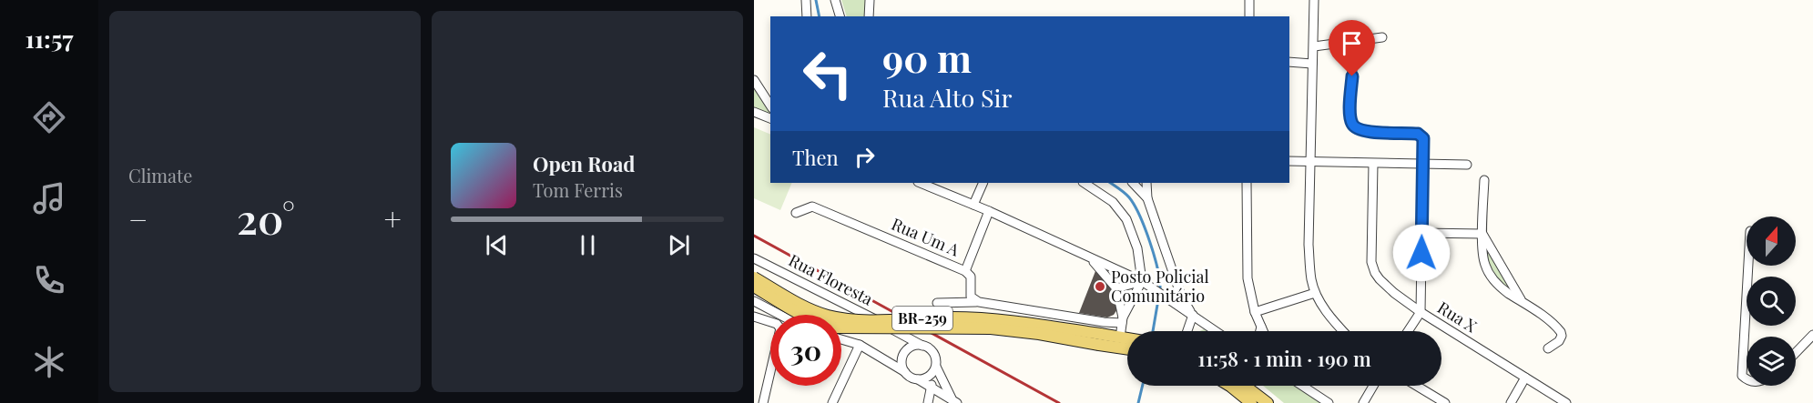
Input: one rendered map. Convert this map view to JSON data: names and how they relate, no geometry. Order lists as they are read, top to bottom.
{
  "streets": {
    "main road": ["BR-259"],
    "street": ["Rua Um A", "Rua Floresta", "Rua X"]
  },
  "places": ["Posto Policial Comunitário"],
  "north": "top",
  "page": {
    "tabs": "11:57",
    "tile": "Climate",
    "turn": ["90 m", "Rua Alto Sir"],
    "then": "Then",
    "song": ["Open Road", "Tom Ferris"],
    "heat": ["−", "20°", "+"],
    "limit": "30",
    "trip": "11:58 · 1 min · 190 m"
  }
}
